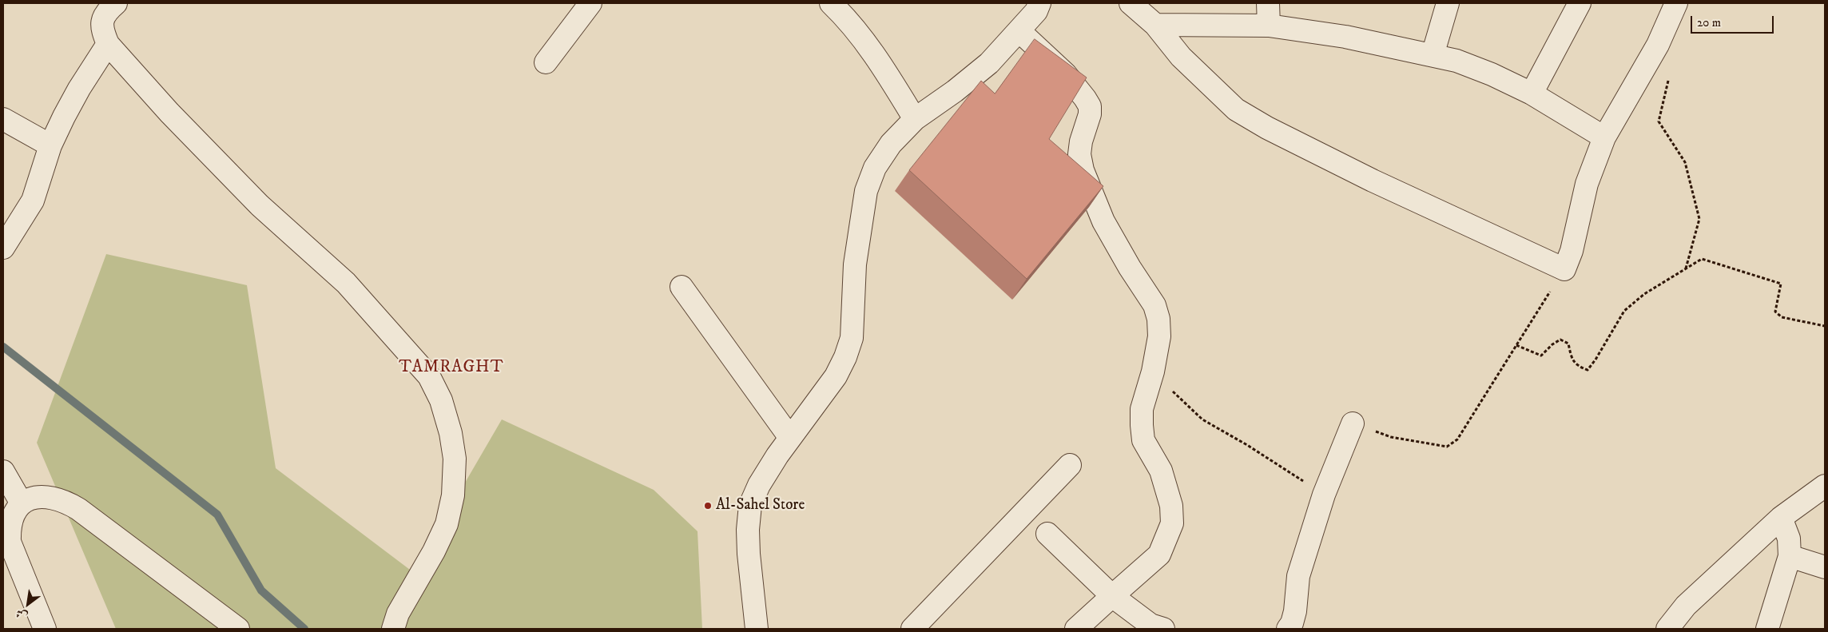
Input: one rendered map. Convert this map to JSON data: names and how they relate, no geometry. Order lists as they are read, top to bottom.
{
  "districts": ["TAMRAGHT"],
  "places": ["Al-Sahel Store"],
  "scale_bar": "20 m",
  "north": "bottom left"
}
